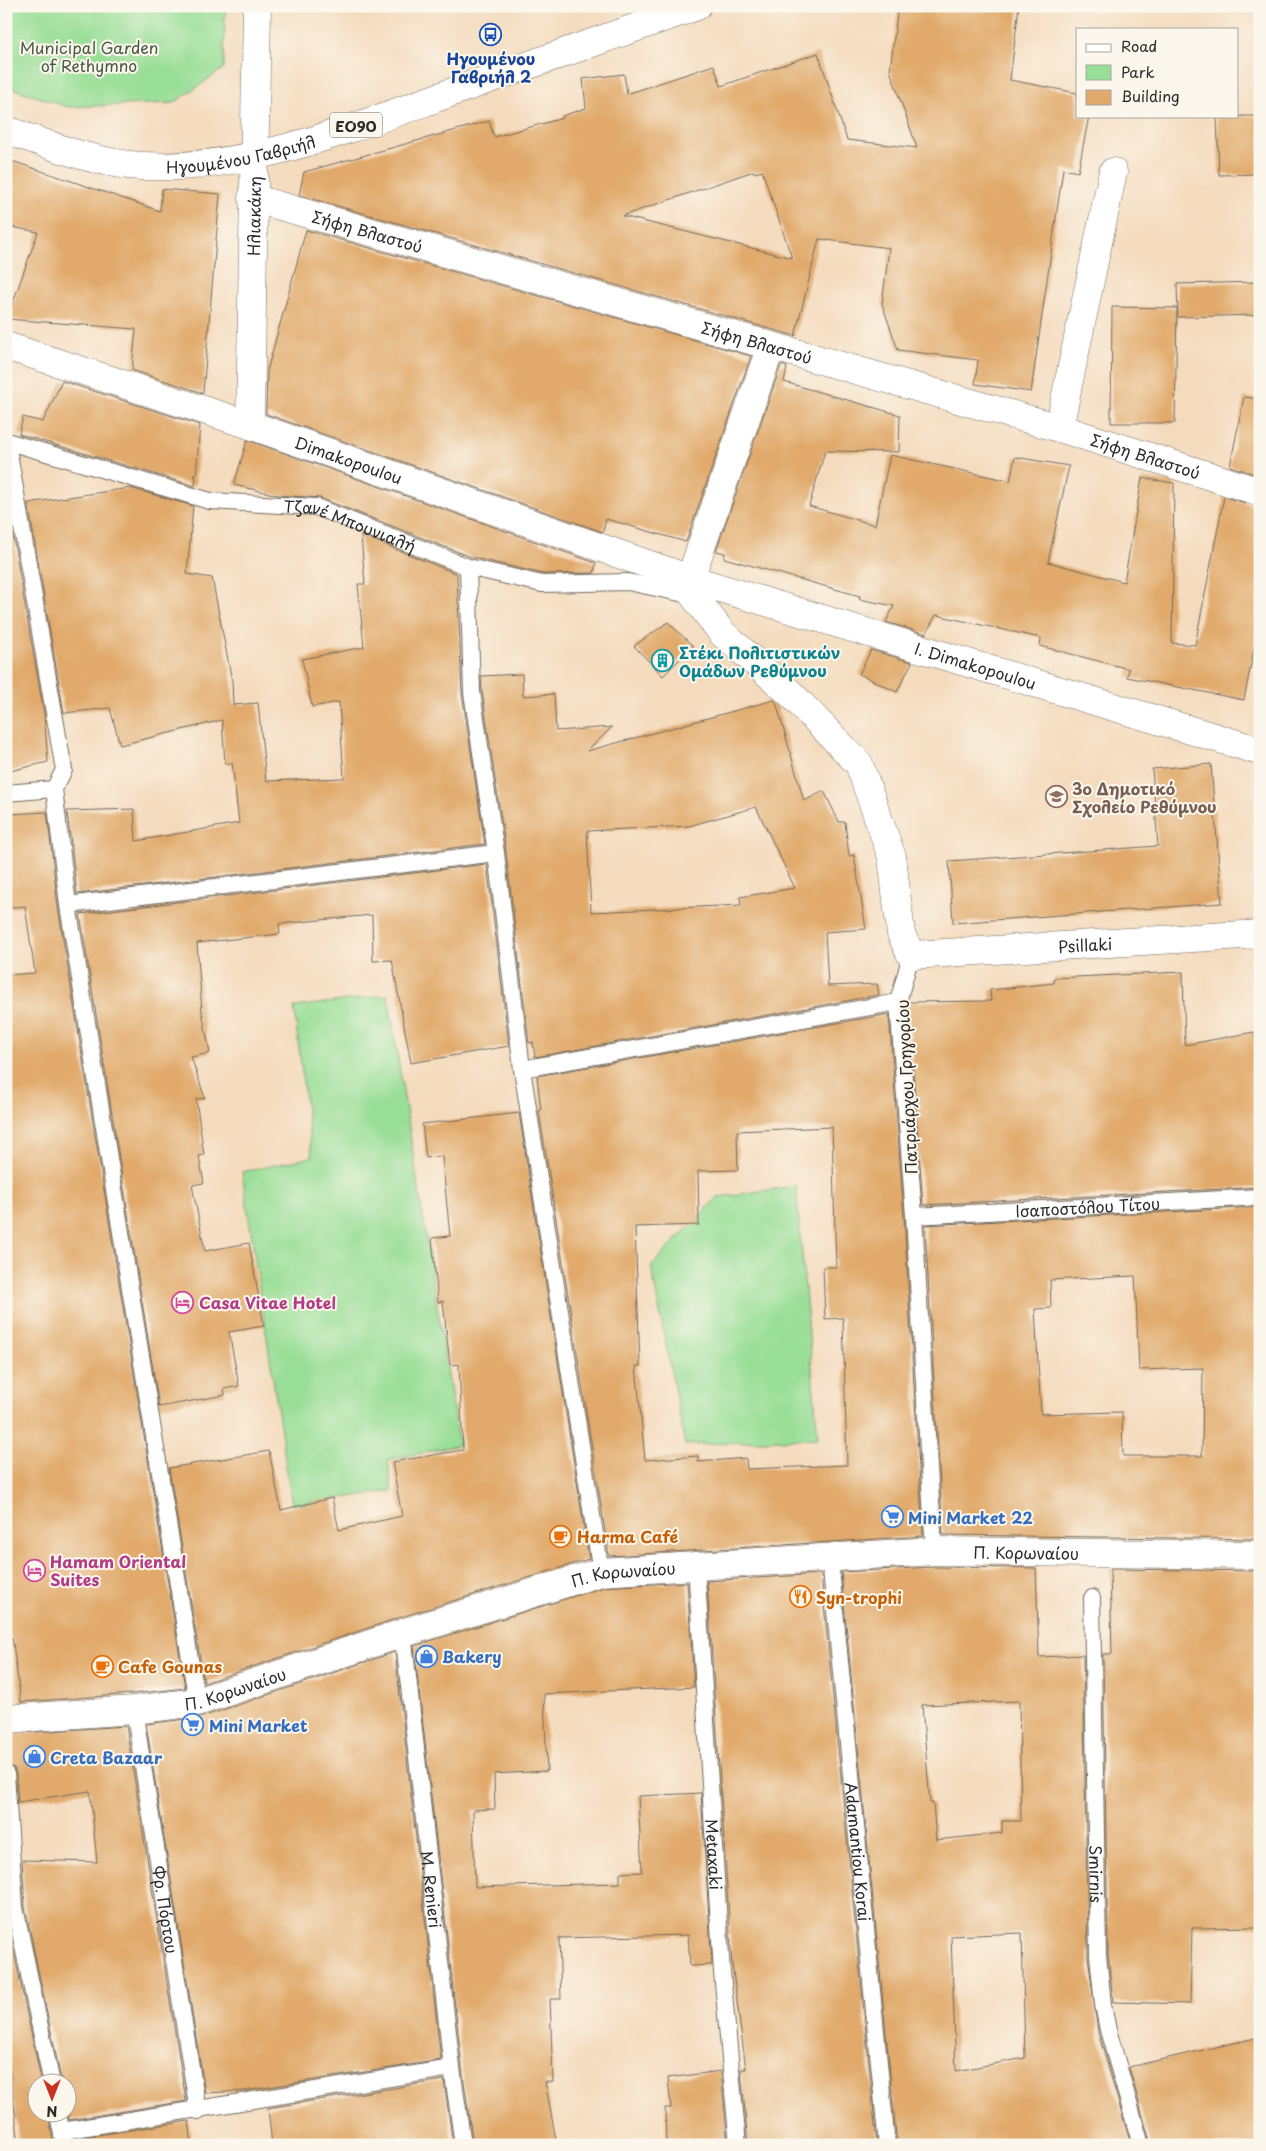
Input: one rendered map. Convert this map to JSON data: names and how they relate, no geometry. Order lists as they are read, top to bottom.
{
  "streets": {
    "street": [
      "ΕΟ90",
      "Ηγουμένου Γαβριήλ",
      "Ηλιακάκη",
      "Σήφη Βλαστού",
      "Dimakopoulou",
      "I. Dimakopoulou",
      "Psillaki",
      "Π. Κορωναίου"
    ],
    "lane": [
      "Τζανέ Μπουνιαλή",
      "Πατριάρχου Γρηγορίου",
      "Ισαποστόλου Τίτου",
      "Adamantiou Korai",
      "Metaxaki",
      "Smirnis",
      "M. Renieri",
      "Φρ. Πόρτου"
    ]
  },
  "crossings": [
    ["Ηγουμένου Γαβριήλ", "Ηλιακάκη"],
    ["Ηλιακάκη", "Σήφη Βλαστού"],
    ["Ηλιακάκη", "Dimakopoulou"],
    ["Dimakopoulou", "Τζανέ Μπουνιαλή"],
    ["Dimakopoulou", "I. Dimakopoulou"],
    ["Τζανέ Μπουνιαλή", "I. Dimakopoulou"],
    ["Psillaki", "Πατριάρχου Γρηγορίου"],
    ["Πατριάρχου Γρηγορίου", "Ισαποστόλου Τίτου"],
    ["Πατριάρχου Γρηγορίου", "Π. Κορωναίου"],
    ["Π. Κορωναίου", "Adamantiou Korai"],
    ["Π. Κορωναίου", "Metaxaki"],
    ["Π. Κορωναίου", "M. Renieri"],
    ["Π. Κορωναίου", "Φρ. Πόρτου"]
  ],
  "parks": ["Municipal Garden of Rethymno"],
  "places": {
    "bus stop": ["Ηγουμένου Γαβριήλ 2"],
    "building": ["Στέκι Πολιτιστικών Ομάδων Ρεθύμνου"],
    "school or university": ["3ο Δημοτικό Σχολείο Ρεθύμνου"],
    "hotel": ["Casa Vitae Hotel", "Hamam Oriental Suites"],
    "supermarket": ["Mini Market 22", "Mini Market"],
    "cafe": ["Harma Café", "Cafe Gounas"],
    "restaurant": ["Syn-trophi"],
    "shop": ["Bakery", "Creta Bazaar"]
  },
  "legend": ["Road", "Park", "Building"],
  "north": "bottom"
}
